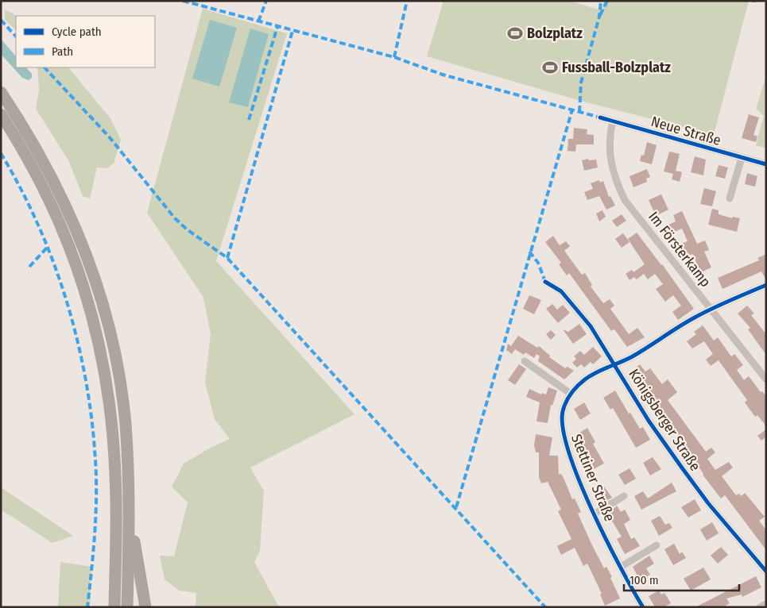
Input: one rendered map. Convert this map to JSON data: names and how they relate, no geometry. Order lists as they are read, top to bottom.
{
  "streets": {
    "street": [
      "Neue Straße",
      "Im Försterkamp",
      "Königsberger Straße",
      "Stettiner Straße"
    ]
  },
  "crossings": [
    ["Neue Straße", "Im Försterkamp"],
    ["Im Försterkamp", "Stettiner Straße"],
    ["Königsberger Straße", "Stettiner Straße"]
  ],
  "places": {
    "sports": ["Bolzplatz", "Fussball-Bolzplatz"]
  },
  "legend": ["Cycle path", "Path"],
  "scale_bar": "100 m"
}
